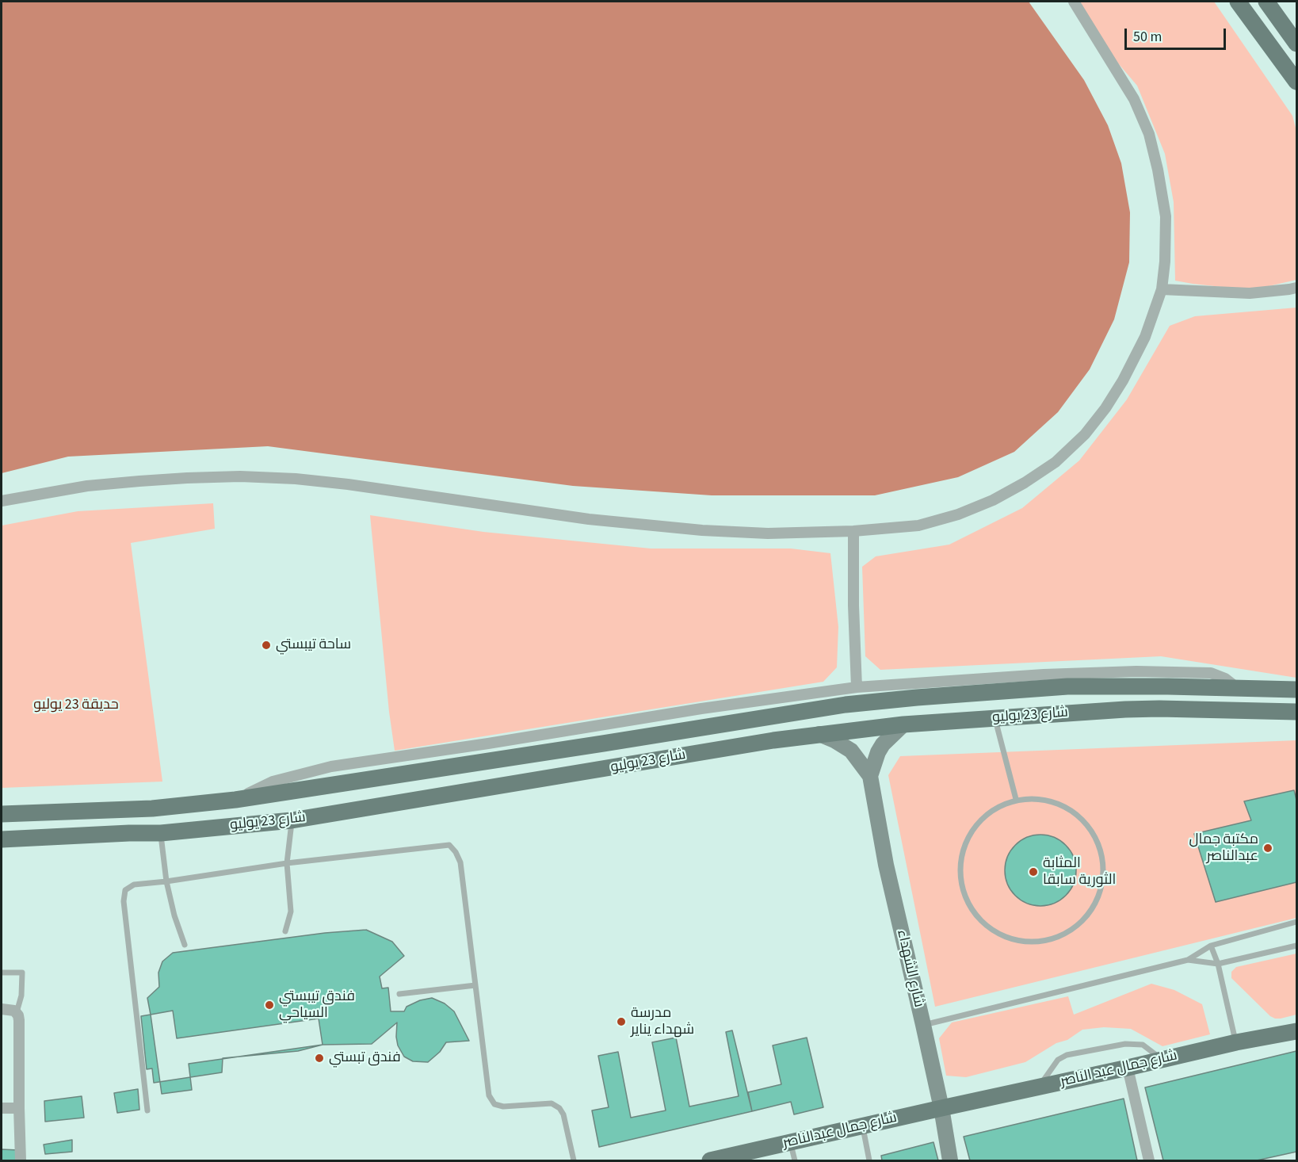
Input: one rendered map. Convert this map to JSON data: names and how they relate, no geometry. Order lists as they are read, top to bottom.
{
  "streets": {
    "main road": ["شارع 23 يوليو", "شارع جمال عبد الناصر", "شارع جمال عبدالناصر"],
    "street": ["شارع الشهداء"]
  },
  "crossings": [
    ["شارع 23 يوليو", "شارع الشهداء"],
    ["شارع الشهداء", "شارع جمال عبد الناصر"],
    ["شارع الشهداء", "شارع جمال عبدالناصر"],
    ["شارع جمال عبد الناصر", "شارع جمال عبدالناصر"]
  ],
  "parks": ["حديقة 23 يوليو"],
  "places": [
    "ساحة تيبستي",
    "مكتبة جمال عبدالناصر",
    "المثابة الثورية سابقا",
    "فندق تيبستي السياحي",
    "مدرسة شهداء يناير",
    "فندق تبستي"
  ],
  "scale_bar": "50 m"
}
